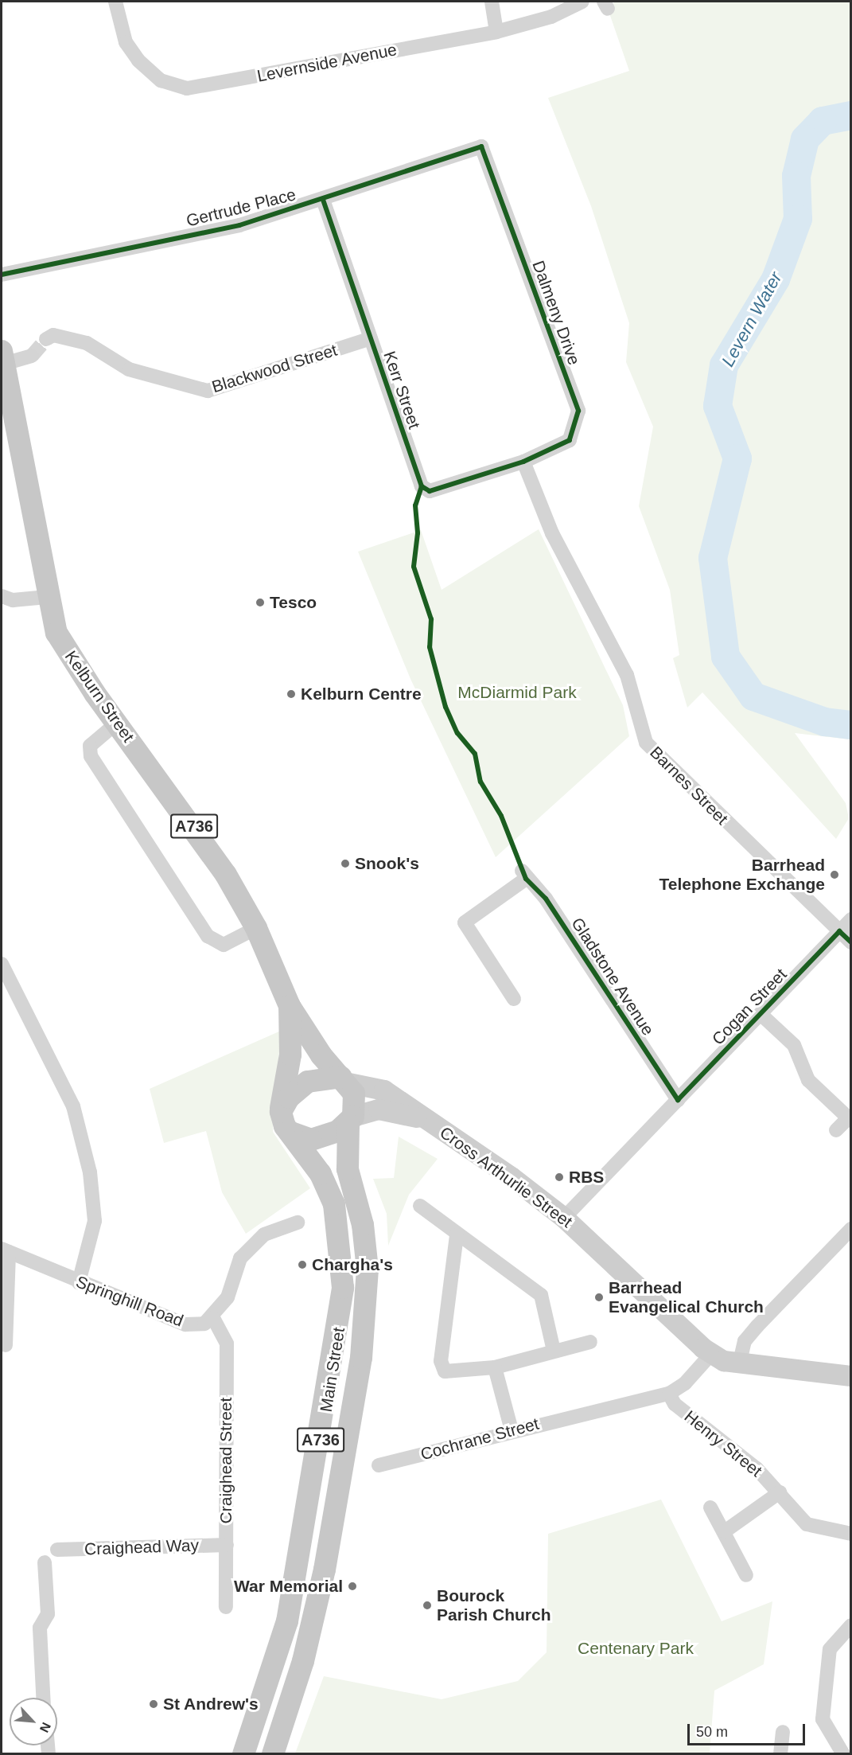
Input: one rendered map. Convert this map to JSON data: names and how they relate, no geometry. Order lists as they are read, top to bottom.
{
  "streets": {
    "main road": [
      "Kelburn Street",
      "A736",
      "Cross Arthurlie Street",
      "Main Street"
    ],
    "street": [
      "Levernside Avenue",
      "Gertrude Place",
      "Dalmeny Drive",
      "Blackwood Street",
      "Kerr Street",
      "Barnes Street",
      "Gladstone Avenue",
      "Cogan Street",
      "Springhill Road",
      "Cochrane Street",
      "Henry Street",
      "Craighead Street",
      "Craighead Way"
    ]
  },
  "crossings": [
    ["Gertrude Place", "Dalmeny Drive"],
    ["Gertrude Place", "Kerr Street"],
    ["Dalmeny Drive", "Kerr Street"],
    ["Dalmeny Drive", "Barnes Street"],
    ["Blackwood Street", "Kerr Street"],
    ["Kerr Street", "Barnes Street"],
    ["Kelburn Street", "A736"],
    ["Kelburn Street", "Cross Arthurlie Street"],
    ["Kelburn Street", "Main Street"],
    ["Barnes Street", "Cogan Street"],
    ["A736", "Cross Arthurlie Street"],
    ["A736", "Main Street"],
    ["Gladstone Avenue", "Cogan Street"],
    ["Cogan Street", "Cross Arthurlie Street"],
    ["Cross Arthurlie Street", "Main Street"],
    ["Springhill Road", "Craighead Street"],
    ["Cochrane Street", "Henry Street"],
    ["Craighead Street", "Craighead Way"]
  ],
  "water": ["Levern Water"],
  "parks": ["McDiarmid Park", "Centenary Park"],
  "places": [
    "Tesco",
    "Kelburn Centre",
    "Snook's",
    "Barrhead Telephone Exchange",
    "RBS",
    "Chargha's",
    "Barrhead Evangelical Church",
    "War Memorial",
    "Bourock Parish Church",
    "St Andrew's"
  ],
  "scale_bar": "50 m",
  "north": "bottom right"
}
